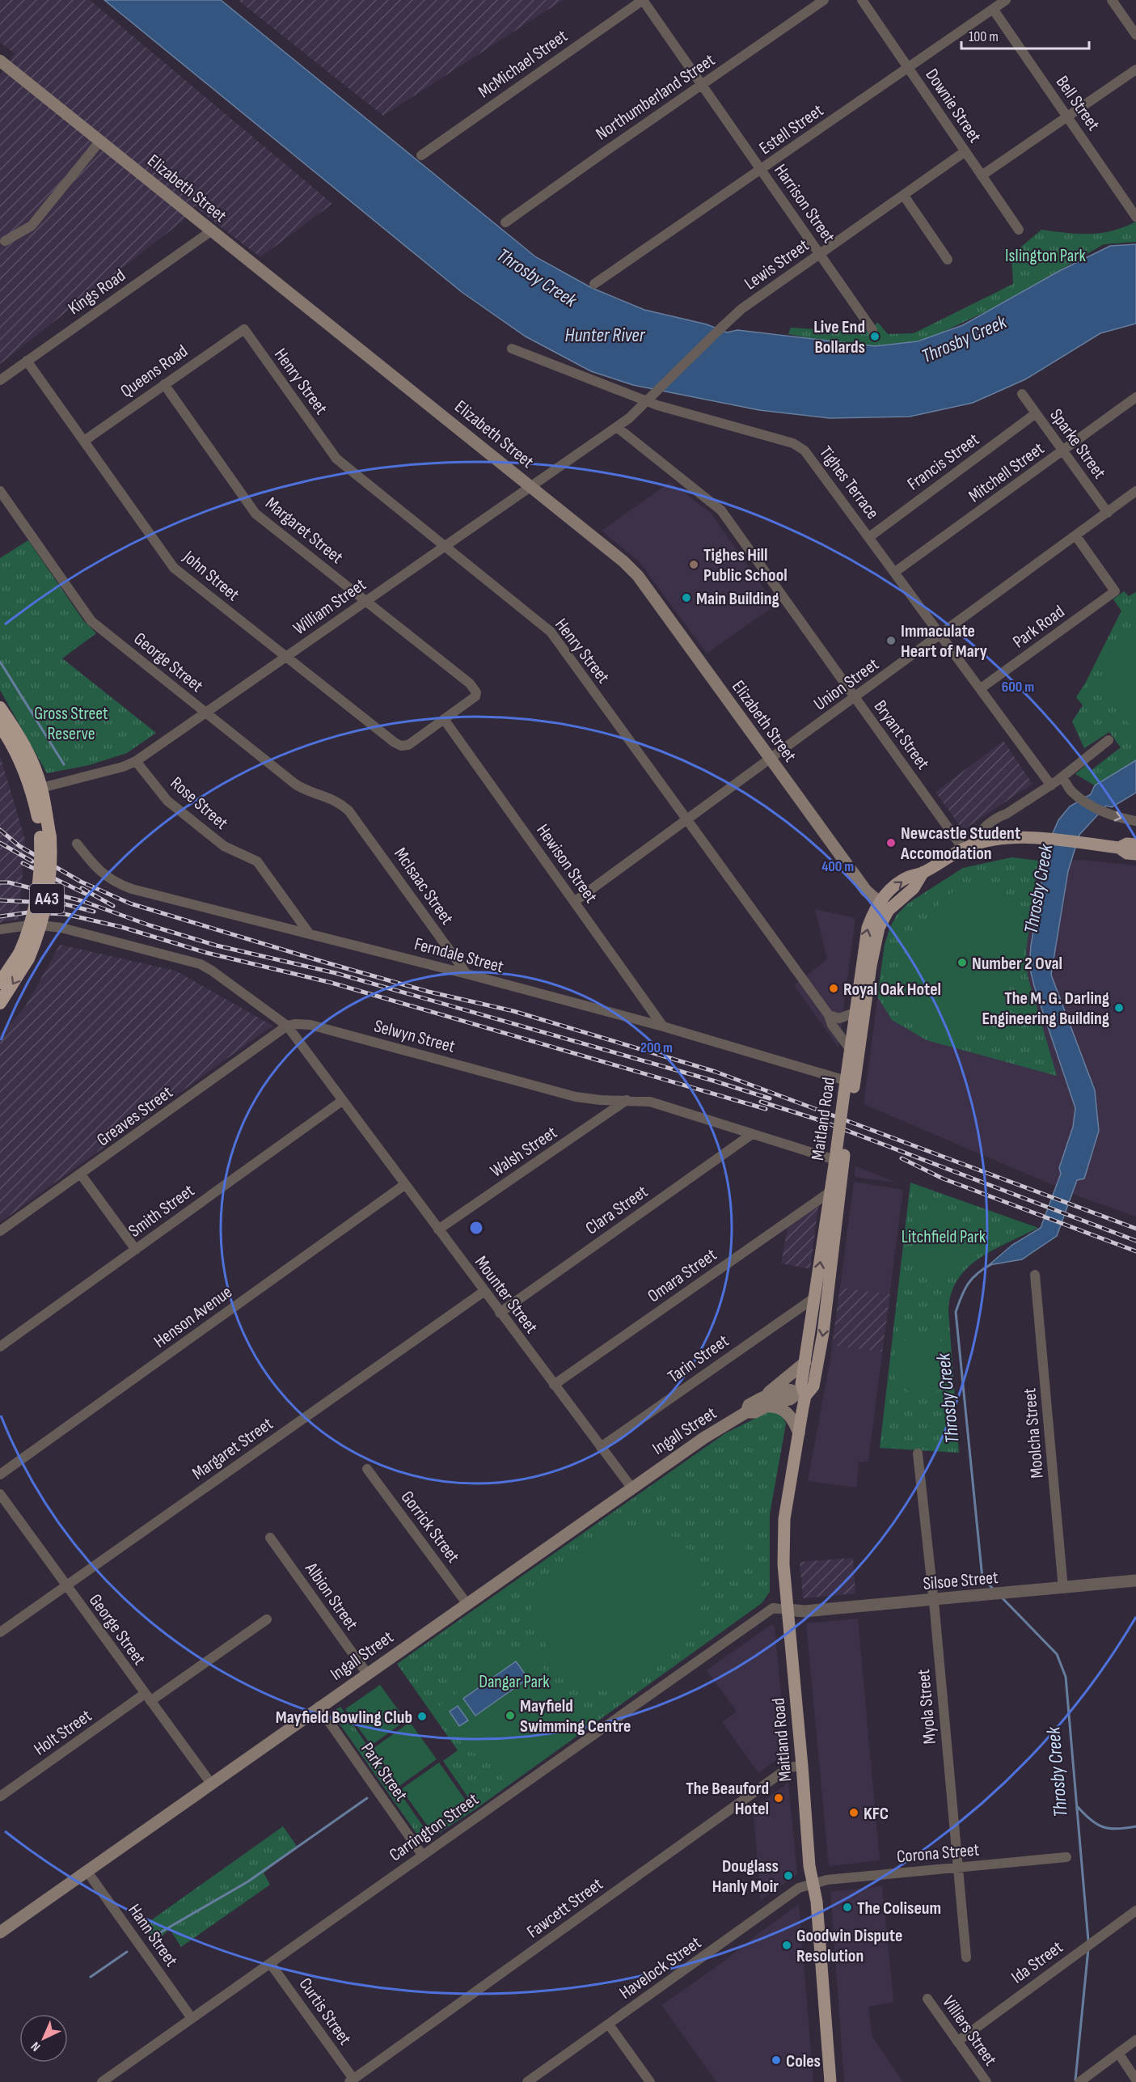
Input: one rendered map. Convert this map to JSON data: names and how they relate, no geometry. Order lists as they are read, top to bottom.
{
  "streets": {
    "highway": ["A43"],
    "main road": ["Elizabeth Street", "Maitland Road", "Ingall Street"],
    "street": [
      "McMichael Street",
      "Northumberland Street",
      "Bell Street",
      "Downie Street",
      "Estell Street",
      "Harrison Street",
      "Lewis Street",
      "Kings Road",
      "Queens Road",
      "Henry Street",
      "Sparke Street",
      "Francis Street",
      "Mitchell Street",
      "Tighes Terrace",
      "Margaret Street",
      "John Street",
      "William Street",
      "Park Road",
      "George Street",
      "Union Street",
      "Bryant Street",
      "Rose Street",
      "Hewison Street",
      "McIsaac Street",
      "Ferndale Street",
      "Selwyn Street",
      "Greaves Street",
      "Walsh Street",
      "Clara Street",
      "Smith Street",
      "Omara Street",
      "Mounter Street",
      "Henson Avenue",
      "Tarin Street",
      "Moolcha Street",
      "Gorrick Street",
      "Silsoe Street",
      "Albion Street",
      "Myola Street",
      "Holt Street",
      "Park Street",
      "Carrington Street",
      "Corona Street",
      "Fawcett Street",
      "Hann Street",
      "Ida Street",
      "Havelock Street",
      "Curtis Street",
      "Villiers Street"
    ]
  },
  "crossings": [
    ["McMichael Street", "Harrison Street"],
    ["Northumberland Street", "Harrison Street"],
    ["Bell Street", "Estell Street"],
    ["Downie Street", "Estell Street"],
    ["Downie Street", "Lewis Street"],
    ["Estell Street", "Harrison Street"],
    ["Elizabeth Street", "Kings Road"],
    ["Elizabeth Street", "William Street"],
    ["Elizabeth Street", "Union Street"],
    ["Elizabeth Street", "Maitland Road"],
    ["Harrison Street", "Lewis Street"],
    ["Lewis Street", "William Street"],
    ["Lewis Street", "Bryant Street"],
    ["Kings Road", "John Street"],
    ["Queens Road", "Henry Street"],
    ["Queens Road", "Margaret Street"],
    ["Queens Road", "John Street"],
    ["Henry Street", "William Street"],
    ["Henry Street", "Union Street"],
    ["Henry Street", "Maitland Road"],
    ["Sparke Street", "Francis Street"],
    ["Sparke Street", "Mitchell Street"],
    ["Sparke Street", "Union Street"],
    ["Francis Street", "Tighes Terrace"],
    ["Mitchell Street", "Tighes Terrace"],
    ["Tighes Terrace", "Park Road"],
    ["Tighes Terrace", "Union Street"],
    ["Margaret Street", "John Street"],
    ["Margaret Street", "William Street"],
    ["Margaret Street", "George Street"],
    ["Margaret Street", "Hewison Street"],
    ["Margaret Street", "Mounter Street"],
    ["John Street", "William Street"],
    ["John Street", "Hewison Street"],
    ["William Street", "George Street"],
    ["William Street", "Bryant Street"],
    ["William Street", "Rose Street"],
    ["William Street", "A43"],
    ["Park Road", "Union Street"],
    ["George Street", "McIsaac Street"],
    ["George Street", "Ingall Street"],
    ["George Street", "Holt Street"],
    ["Union Street", "Bryant Street"],
    ["Union Street", "Hewison Street"],
    ["Bryant Street", "Maitland Road"],
    ["Rose Street", "Ferndale Street"],
    ["Hewison Street", "Ferndale Street"],
    ["McIsaac Street", "Ferndale Street"],
    ["Ferndale Street", "Maitland Road"],
    ["Selwyn Street", "Greaves Street"],
    ["Selwyn Street", "Maitland Road"],
    ["Selwyn Street", "Walsh Street"],
    ["Selwyn Street", "Clara Street"],
    ["Selwyn Street", "Mounter Street"],
    ["Greaves Street", "Mounter Street"],
    ["Maitland Road", "Omara Street"],
    ["Maitland Road", "Tarin Street"],
    ["Maitland Road", "Ingall Street"],
    ["Maitland Road", "Silsoe Street"],
    ["Maitland Road", "Carrington Street"],
    ["Maitland Road", "Corona Street"],
    ["Maitland Road", "Fawcett Street"],
    ["Maitland Road", "Havelock Street"],
    ["Walsh Street", "Mounter Street"],
    ["Clara Street", "Mounter Street"],
    ["Smith Street", "Mounter Street"],
    ["Omara Street", "Mounter Street"],
    ["Mounter Street", "Henson Avenue"],
    ["Mounter Street", "Tarin Street"],
    ["Mounter Street", "Ingall Street"],
    ["Ingall Street", "Gorrick Street"],
    ["Ingall Street", "Albion Street"],
    ["Ingall Street", "Park Street"],
    ["Ingall Street", "Hann Street"],
    ["Moolcha Street", "Silsoe Street"],
    ["Silsoe Street", "Myola Street"],
    ["Silsoe Street", "Carrington Street"],
    ["Myola Street", "Corona Street"],
    ["Park Street", "Carrington Street"],
    ["Carrington Street", "Hann Street"],
    ["Carrington Street", "Curtis Street"],
    ["Corona Street", "Havelock Street"],
    ["Fawcett Street", "Curtis Street"],
    ["Ida Street", "Villiers Street"]
  ],
  "water": ["Throsby Creek", "Hunter River"],
  "parks": [
    "Islington Park",
    "Gross Street Reserve",
    "Litchfield Park",
    "Dangar Park"
  ],
  "places": [
    "Live End Bollards",
    "Tighes Hill Public School",
    "Main Building",
    "Immaculate Heart of Mary",
    "Newcastle Student Accomodation",
    "Number 2 Oval",
    "Royal Oak Hotel",
    "The M. G. Darling Engineering Building",
    "Mayfield Swimming Centre",
    "Mayfield Bowling Club",
    "The Beauford Hotel",
    "KFC",
    "Douglass Hanly Moir",
    "The Coliseum",
    "Goodwin Dispute Resolution",
    "Coles"
  ],
  "scale_bar": "100 m",
  "north": "bottom left",
  "rings": ["600 m", "400 m", "200 m"]
}
